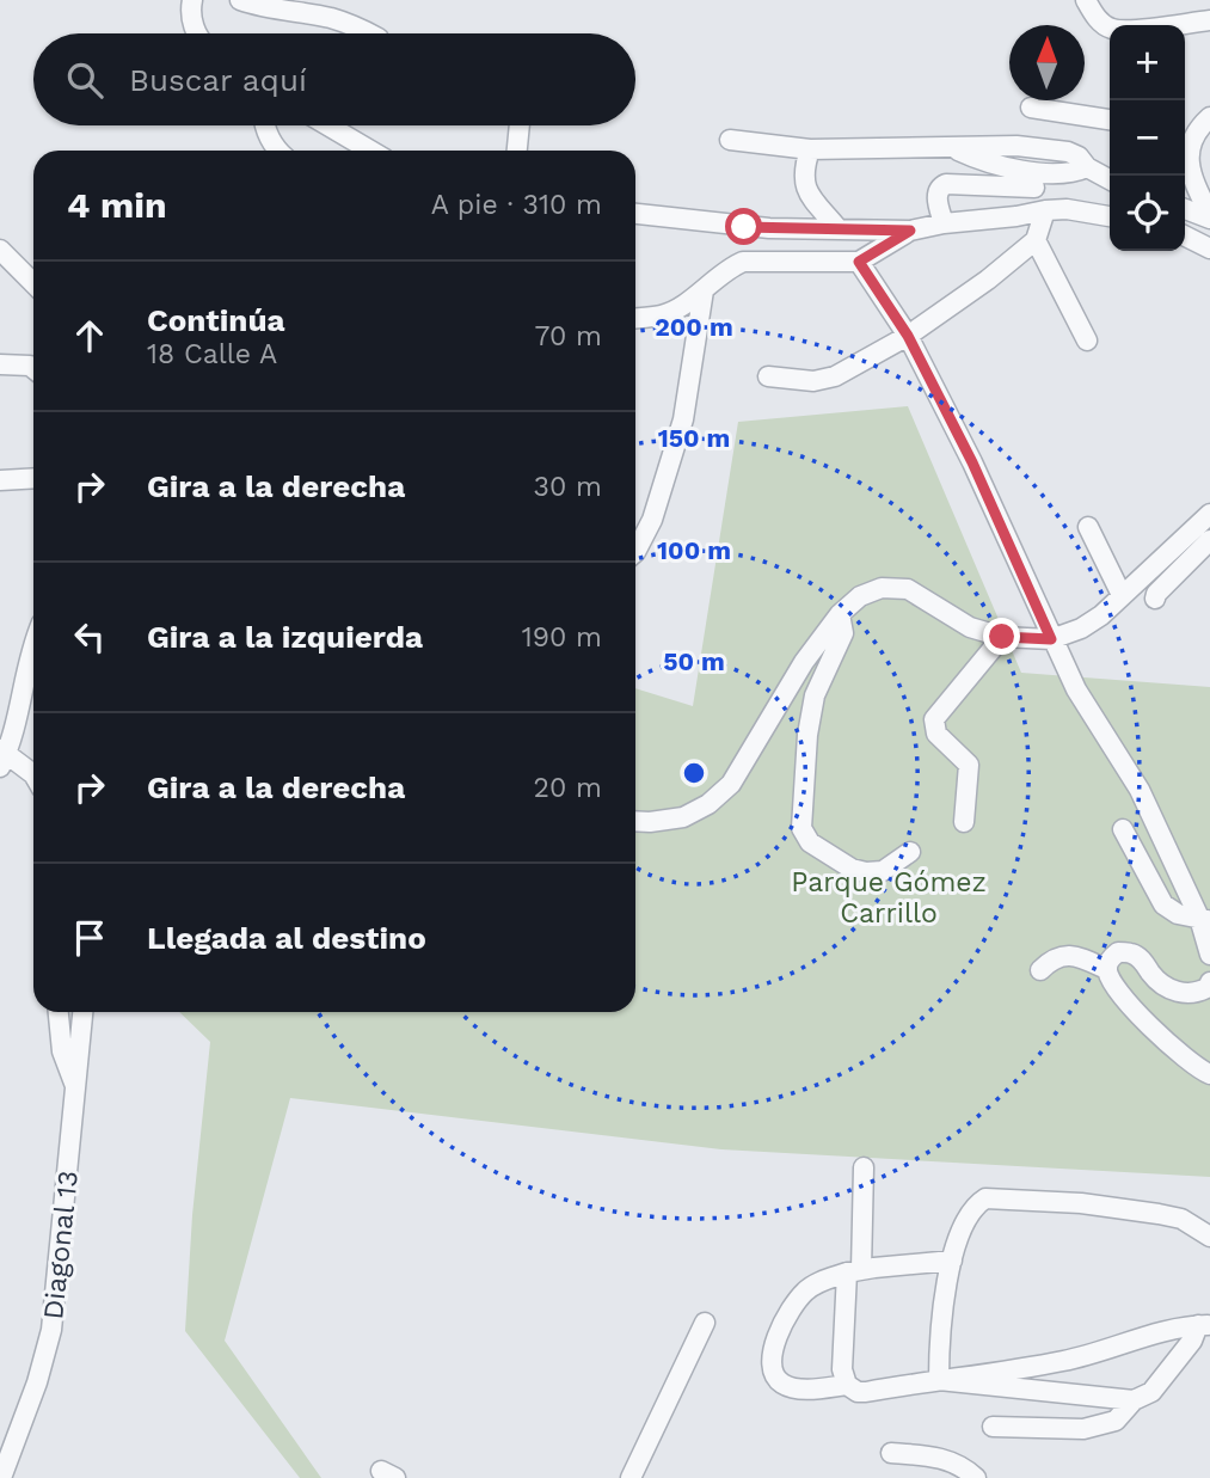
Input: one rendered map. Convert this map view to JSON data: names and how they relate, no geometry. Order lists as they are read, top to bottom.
{
  "streets": {
    "street": ["Diagonal 13"]
  },
  "parks": ["Parque Gómez Carrillo"],
  "north": "top",
  "page": {
    "map_buttons": ["+", "−"],
    "search": "Buscar aquí",
    "heading": ["4 min", "A pie · 310 m"],
    "list": [
      ["Continúa", "18 Calle A", "70 m"],
      ["Gira a la derecha", "30 m"],
      ["Gira a la izquierda", "190 m"],
      ["Gira a la derecha", "20 m"],
      "Llegada al destino"
    ]
  },
  "rings": [
    "200 m",
    "150 m",
    "100 m",
    "50 m"
  ]
}
